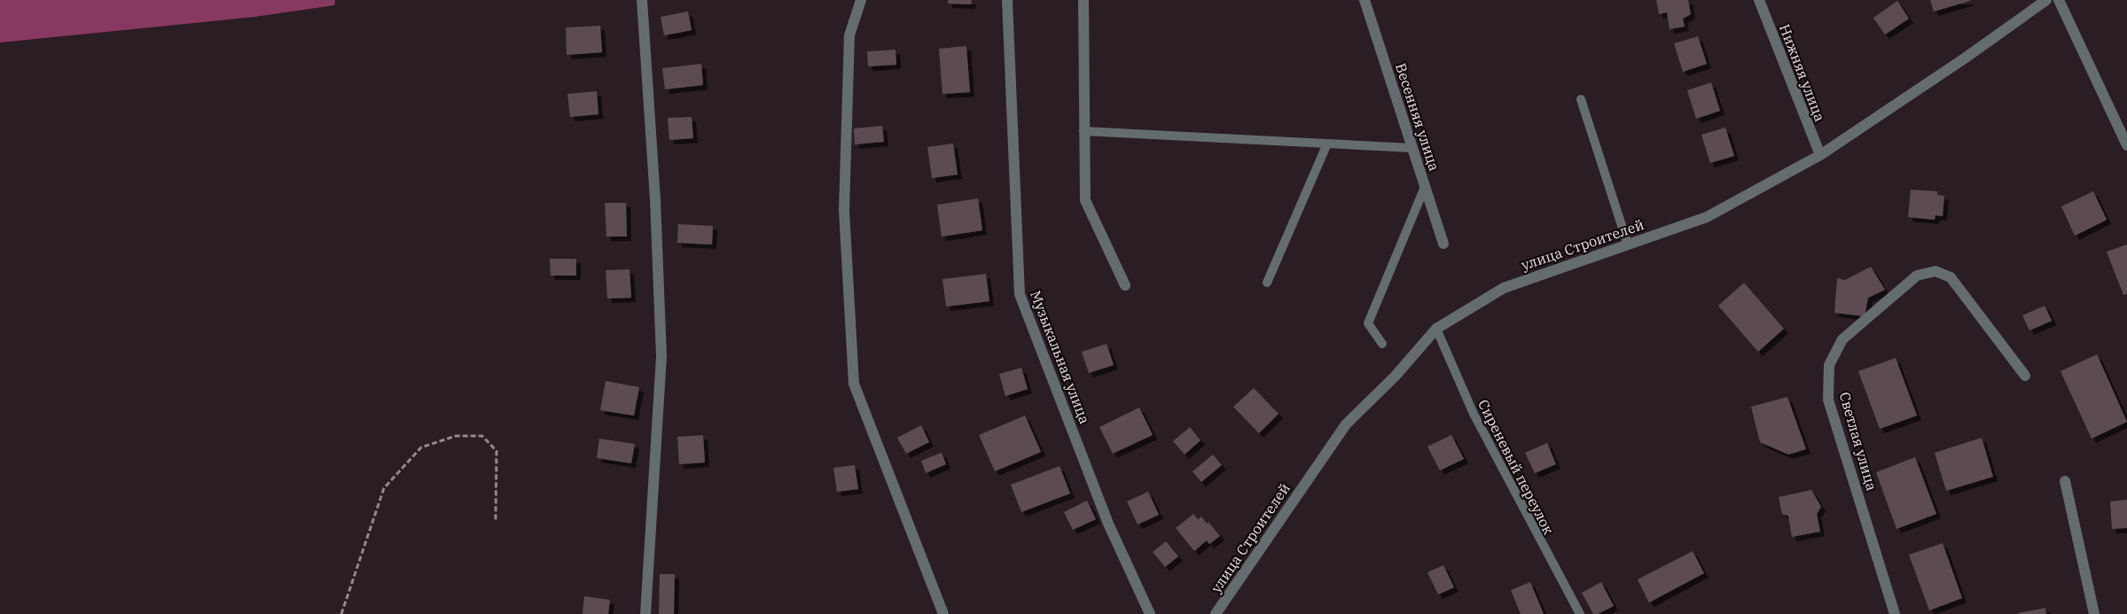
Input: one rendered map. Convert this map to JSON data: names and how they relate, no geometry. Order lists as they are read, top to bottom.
{
  "streets": {
    "street": [
      "Нижняя улица",
      "Весенняя улица",
      "улица Строителей",
      "Музыкальная улица",
      "Светлая улица"
    ],
    "lane": ["Сиреневый переулок"]
  },
  "crossings": [
    ["Нижняя улица", "улица Строителей"],
    ["улица Строителей", "Сиреневый переулок"]
  ]
}
